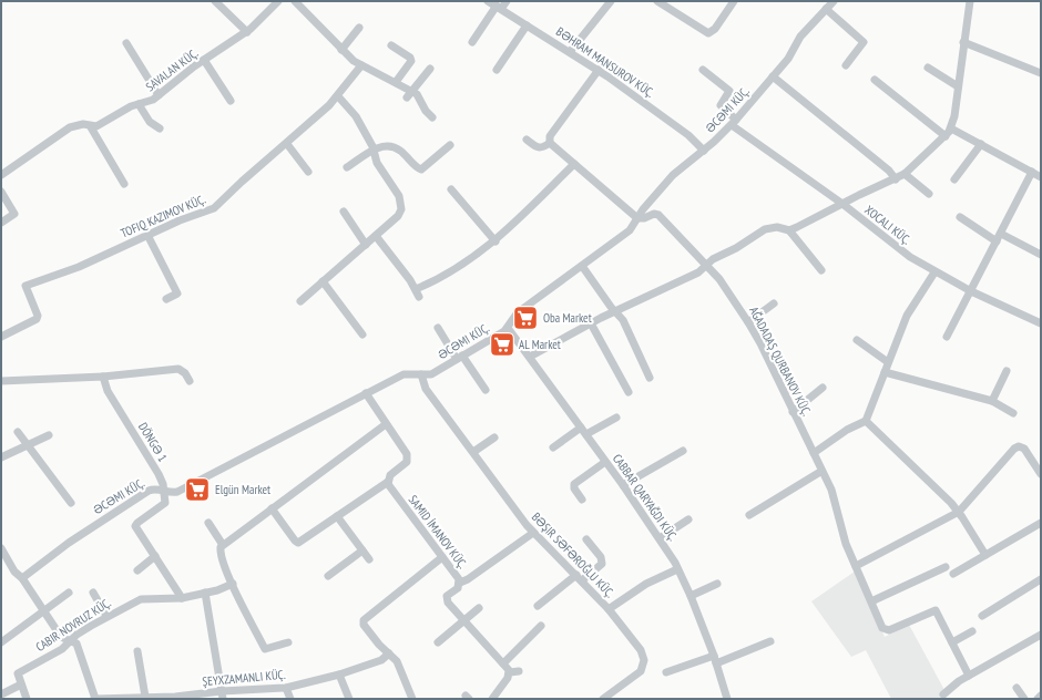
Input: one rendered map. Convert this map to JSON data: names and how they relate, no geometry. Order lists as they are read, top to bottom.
{
  "streets": {
    "street": [
      "BƏHRAM MANSUROV KÜÇ.",
      "SAVALAN KÜÇ.",
      "ƏCƏMI KÜÇ.",
      "AĞADADAŞ QURBANOV KÜÇ.",
      "DÖNGƏ 1",
      "SAMID İMANOV KÜÇ.",
      "BƏŞIR SƏFƏROĞLU KÜÇ.",
      "CABIR NOVRUZ KÜÇ."
    ]
  },
  "crossings": [
    ["BƏHRAM MANSUROV KÜÇ.", "ƏCƏMI KÜÇ."],
    ["ƏCƏMI KÜÇ.", "AĞADADAŞ QURBANOV KÜÇ."],
    ["ƏCƏMI KÜÇ.", "DÖNGƏ 1"],
    ["ƏCƏMI KÜÇ.", "BƏŞIR SƏFƏROĞLU KÜÇ."]
  ],
  "places": {
    "supermarket": ["Oba Market", "AL Market", "Elgün Market"]
  }
}
